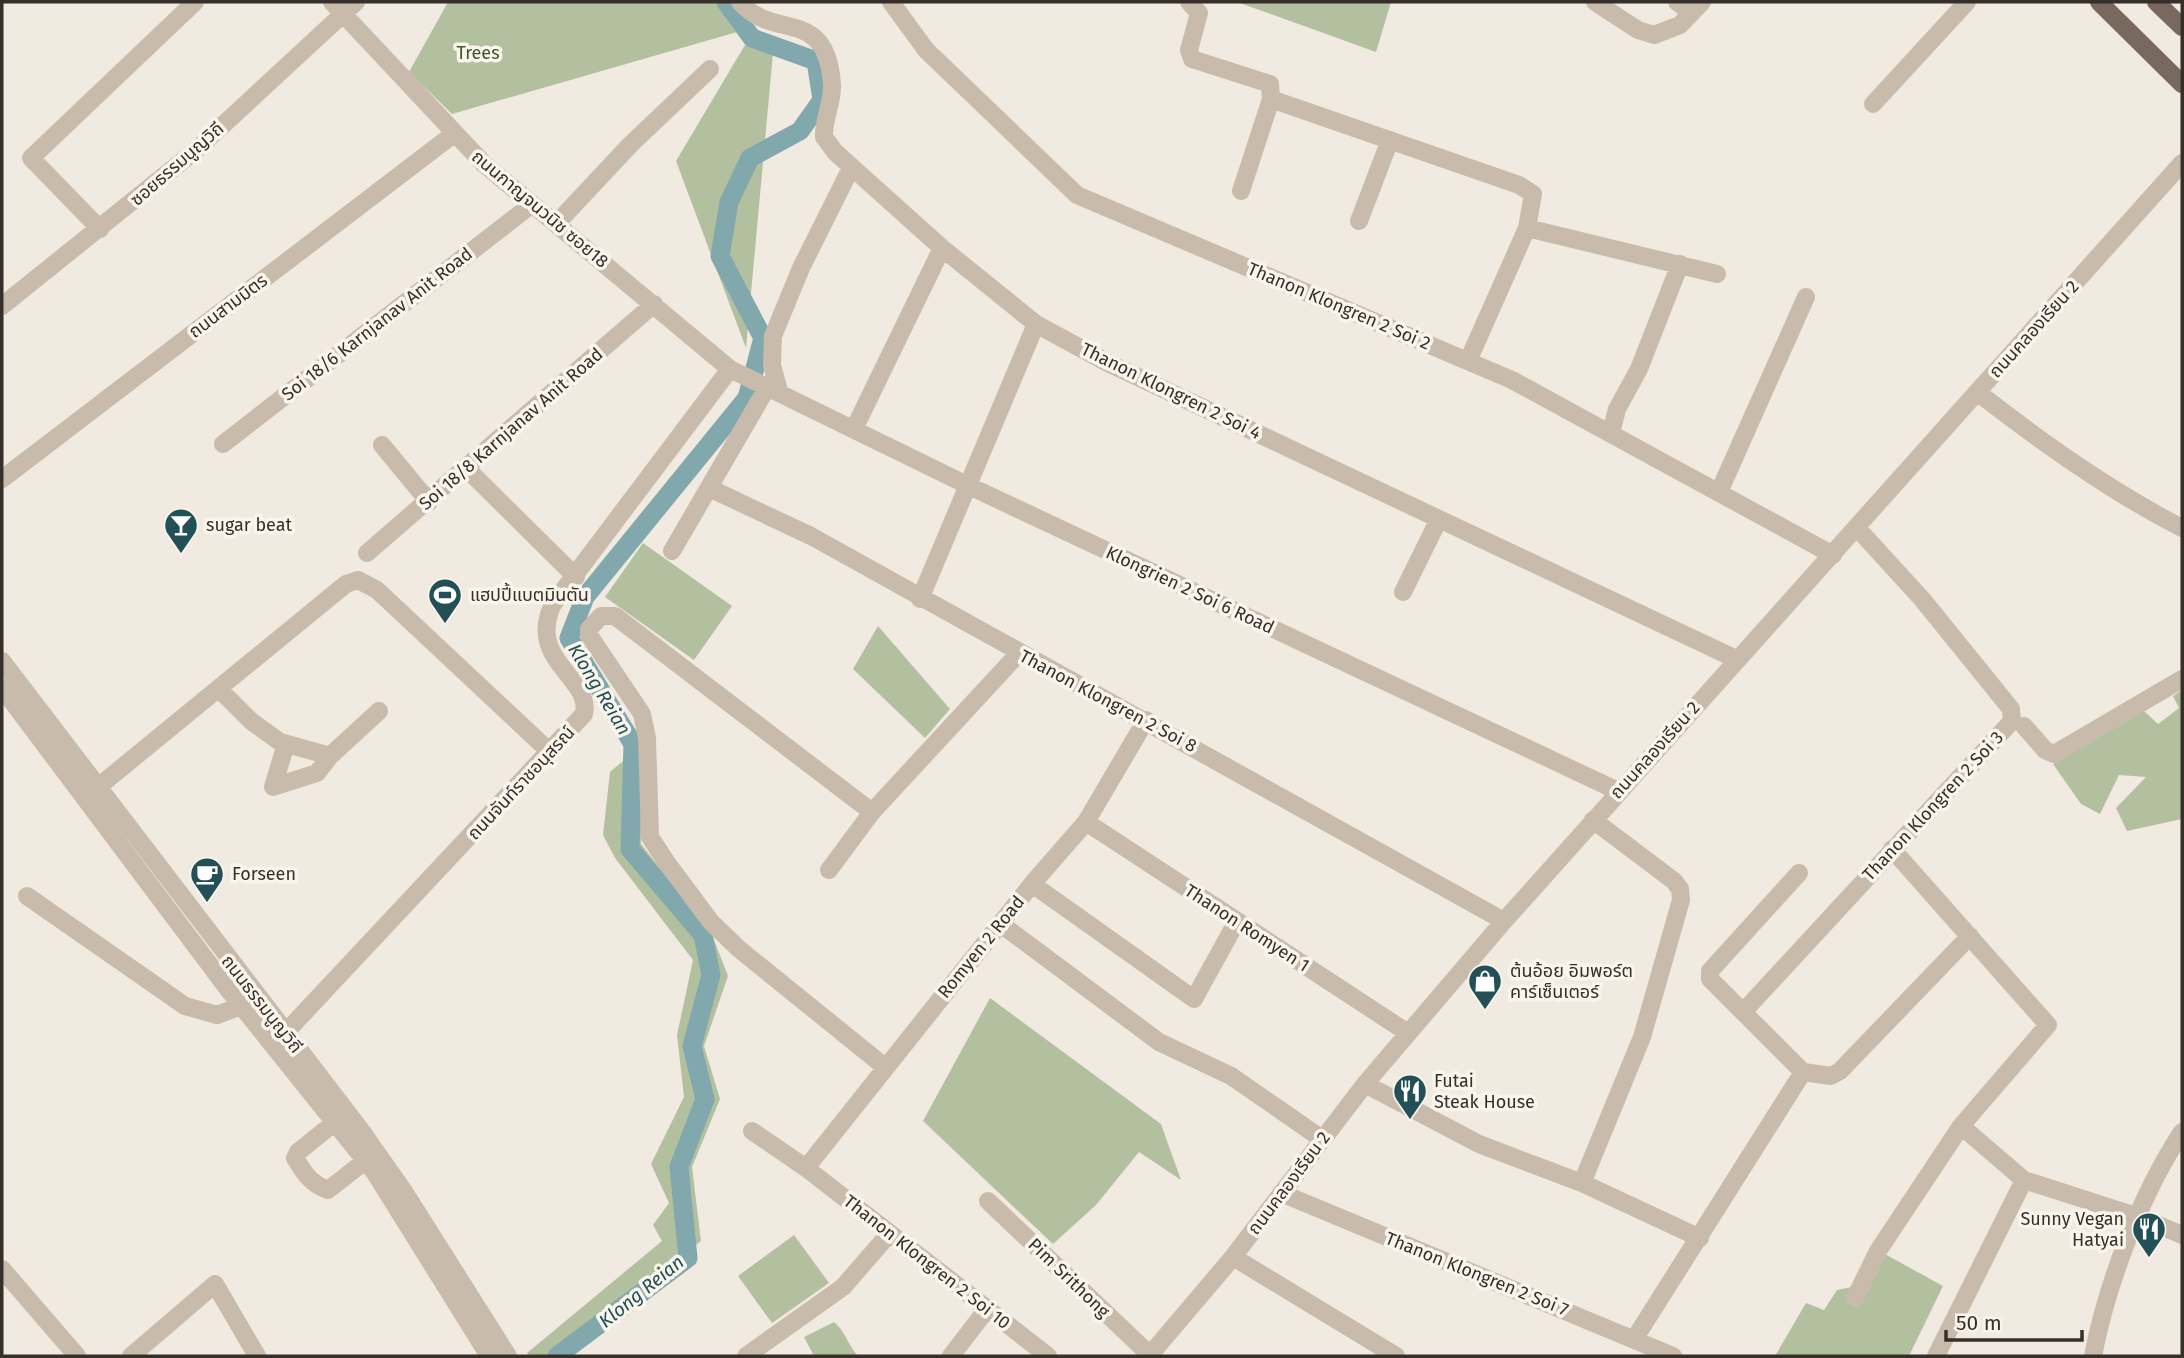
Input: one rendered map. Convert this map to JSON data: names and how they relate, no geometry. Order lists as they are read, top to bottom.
{
  "streets": {
    "street": [
      "ซอยธรรมนูญวิถี",
      "ถนนกาญจนวนิช ซอย18",
      "ถนนสามมิตร",
      "Thanon Klongren 2 Soi 2",
      "Soi 18/6 Karnjanav Anit Road",
      "ถนนคลองเรียน 2",
      "Thanon Klongren 2 Soi 4",
      "Soi 18/8 Karnjanav Anit Road",
      "Klongrien 2 Soi 6 Road",
      "Thanon Klongren 2 Soi 8",
      "ถนนจันท์ราชอนุสรณ์",
      "Thanon Klongren 2 Soi 3",
      "Thanon Romyen 1",
      "Romyen 2 Road",
      "ถนนธรรมนูญวิถี",
      "Thanon Klongren 2 Soi 10",
      "Thanon Klongren 2 Soi 7",
      "Pim Srithong"
    ]
  },
  "crossings": [
    ["ซอยธรรมนูญวิถี", "ถนนกาญจนวนิช ซอย18"],
    ["ถนนกาญจนวนิช ซอย18", "ถนนสามมิตร"],
    ["ถนนกาญจนวนิช ซอย18", "Soi 18/6 Karnjanav Anit Road"],
    ["ถนนกาญจนวนิช ซอย18", "Soi 18/8 Karnjanav Anit Road"],
    ["ถนนกาญจนวนิช ซอย18", "Klongrien 2 Soi 6 Road"],
    ["ถนนกาญจนวนิช ซอย18", "ถนนจันท์ราชอนุสรณ์"],
    ["Thanon Klongren 2 Soi 2", "ถนนคลองเรียน 2"],
    ["ถนนคลองเรียน 2", "Thanon Klongren 2 Soi 4"],
    ["ถนนคลองเรียน 2", "Klongrien 2 Soi 6 Road"],
    ["ถนนคลองเรียน 2", "Thanon Klongren 2 Soi 8"],
    ["ถนนคลองเรียน 2", "Thanon Klongren 2 Soi 3"],
    ["ถนนคลองเรียน 2", "Thanon Romyen 1"],
    ["ถนนคลองเรียน 2", "Thanon Klongren 2 Soi 7"],
    ["ถนนคลองเรียน 2", "Pim Srithong"],
    ["Thanon Klongren 2 Soi 8", "Romyen 2 Road"],
    ["ถนนจันท์ราชอนุสรณ์", "ถนนธรรมนูญวิถี"],
    ["Thanon Romyen 1", "Romyen 2 Road"],
    ["Romyen 2 Road", "Thanon Klongren 2 Soi 10"]
  ],
  "water": ["Klong Reian"],
  "parks": ["Trees"],
  "places": {
    "bar": ["sugar beat"],
    "sports": ["แฮปปี้แบตมินตัน"],
    "cafe": ["Forseen"],
    "shop": ["ต้นอ้อย อิมพอร์ต คาร์เซ็นเตอร์"],
    "restaurant": ["Futai Steak House", "Sunny Vegan Hatyai"]
  },
  "scale_bar": "50 m"
}
